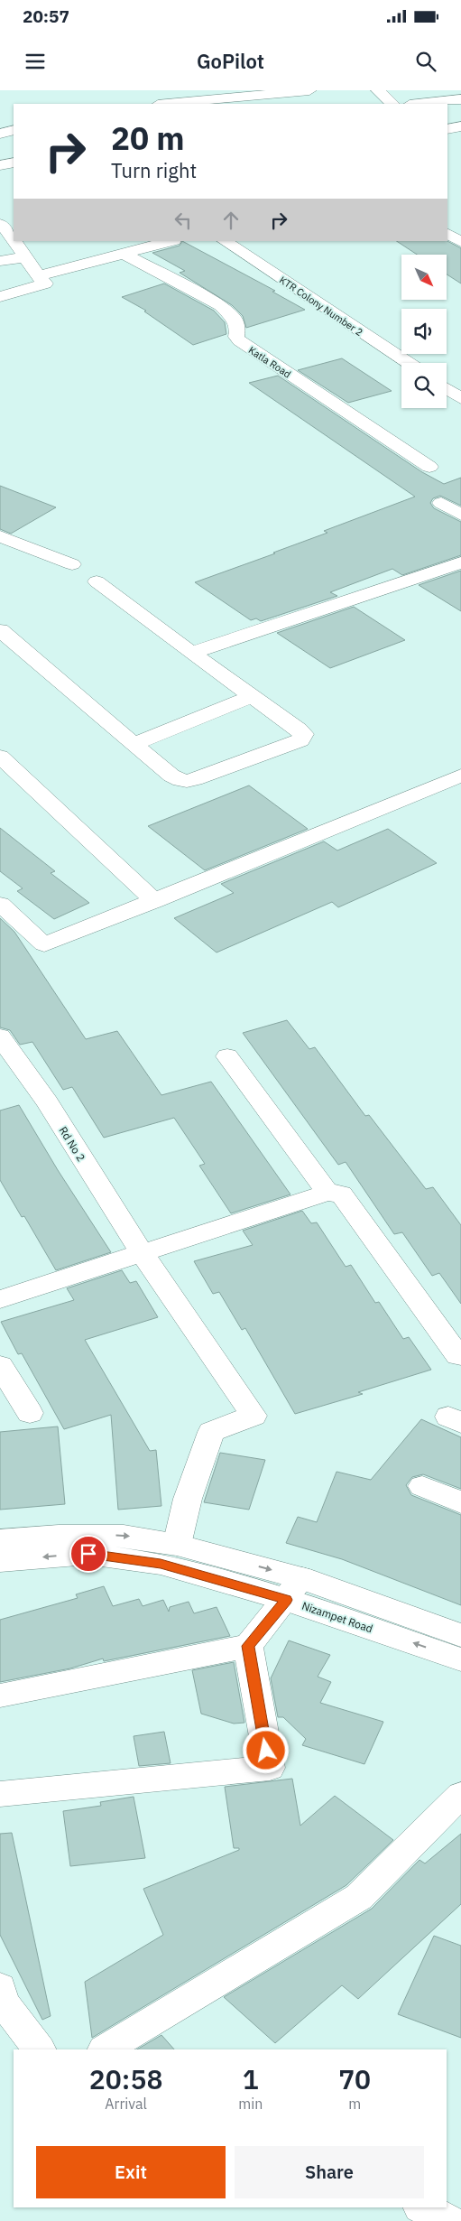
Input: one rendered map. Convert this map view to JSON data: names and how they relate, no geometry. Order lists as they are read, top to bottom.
{
  "streets": {
    "street": [
      "KTR Colony Number 2",
      "Katla Road",
      "Rd No 2",
      "Nizampet Road"
    ]
  },
  "crossings": [
    ["Rd No 2", "Nizampet Road"]
  ],
  "north": "bottom right",
  "page": {
    "status": "20:57",
    "header": "GoPilot",
    "turn": ["20 m", "Turn right"],
    "eta": [
      "20:58",
      "Arrival",
      "1",
      "min",
      "70",
      "m"
    ],
    "buttons": ["Exit", "Share"]
  }
}
